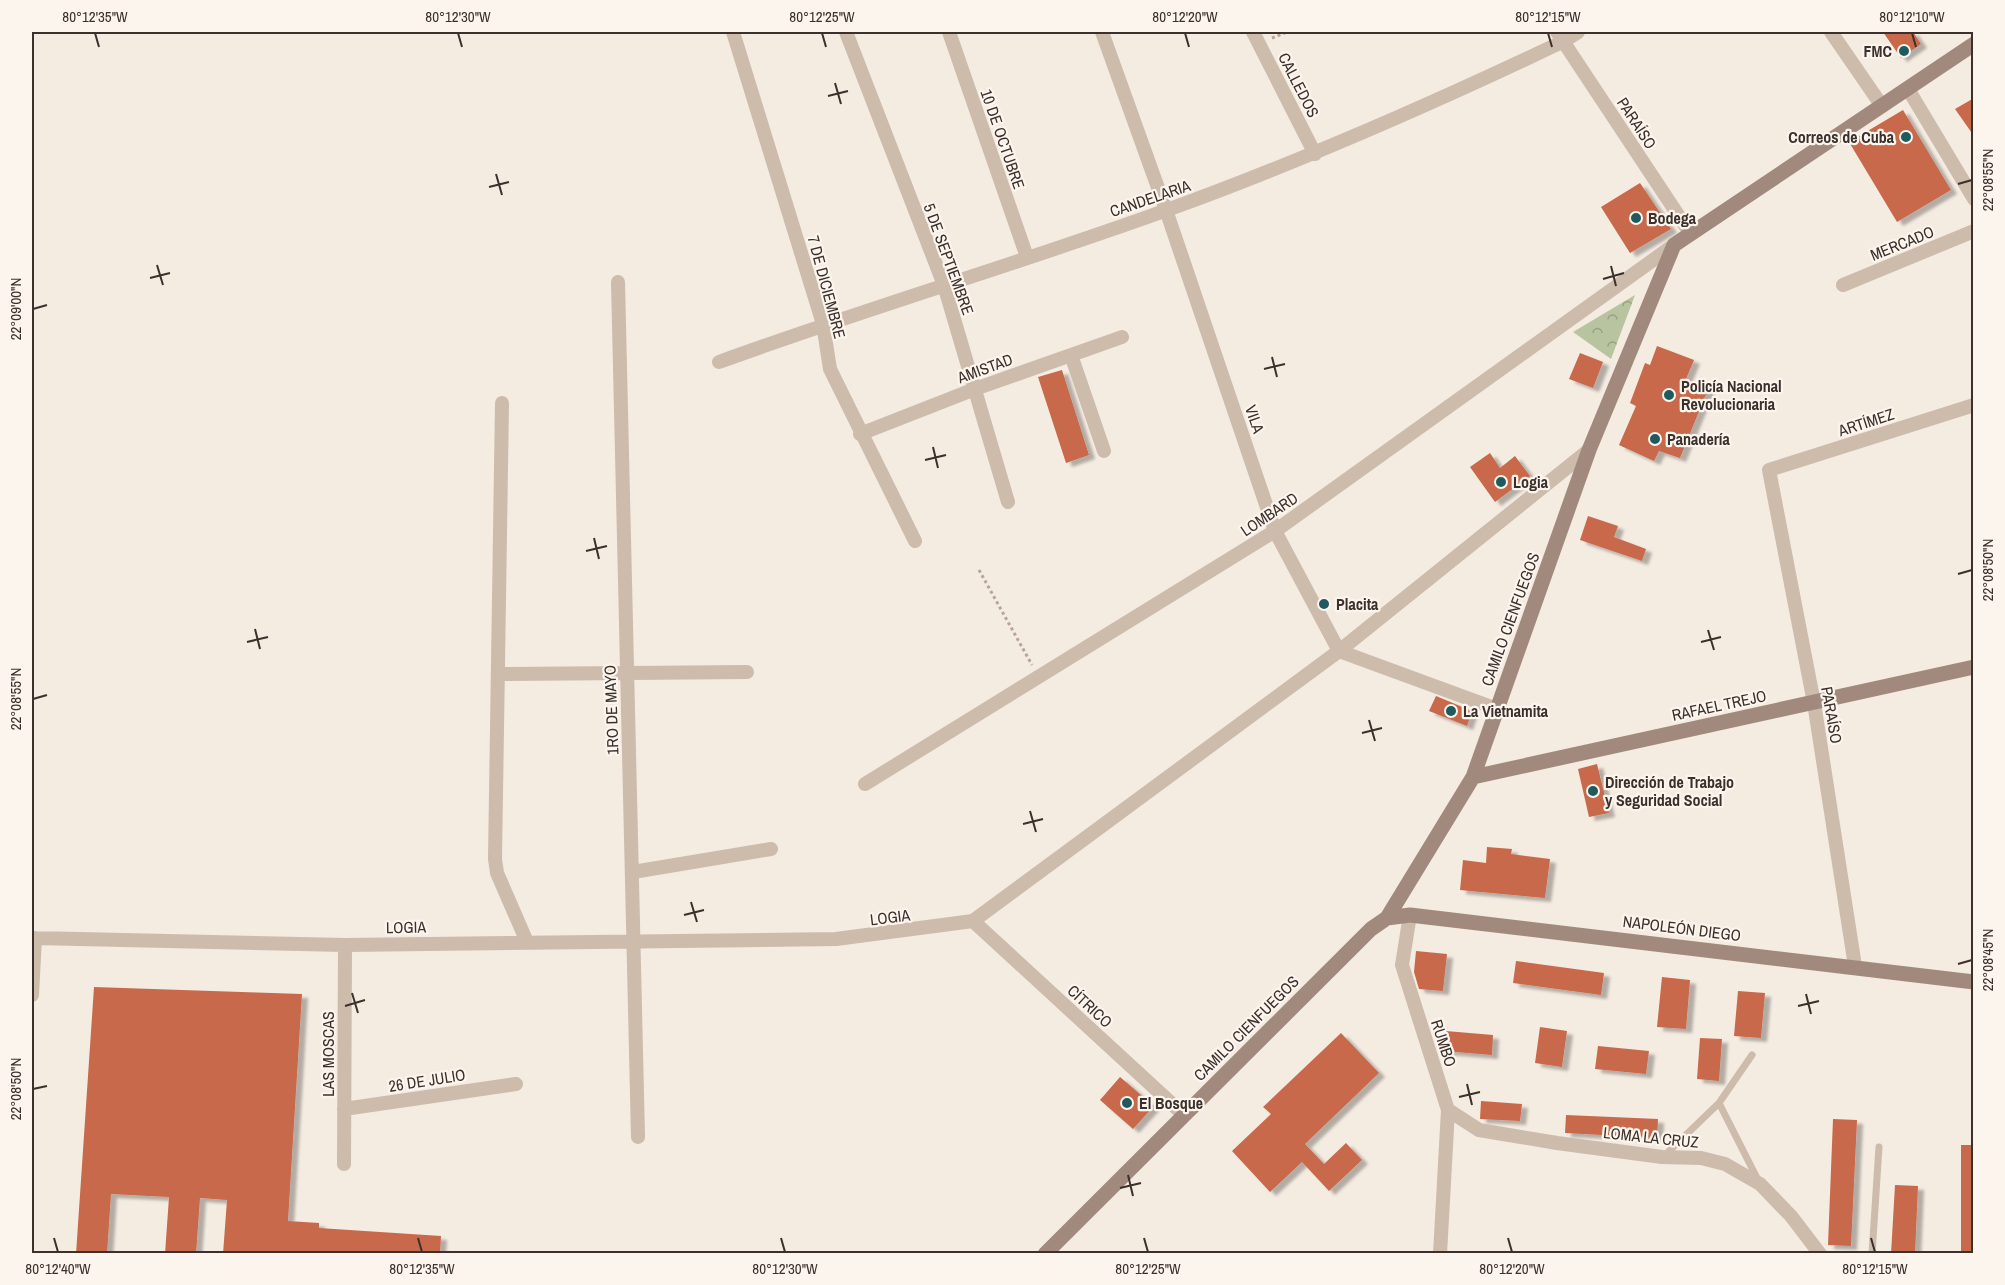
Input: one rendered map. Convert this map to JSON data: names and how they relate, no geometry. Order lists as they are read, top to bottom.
{
  "streets": {
    "main road": ["CAMILO CIENFUEGOS", "RAFAEL TREJO", "NAPOLEÓN DIEGO"],
    "street": [
      "CALLEDOS",
      "PARAÍSO",
      "10 DE OCTUBRE",
      "CANDELARIA",
      "MERCADO",
      "5 DE SEPTIEMBRE",
      "7 DE DICIEMBRE",
      "AMISTAD",
      "VILA",
      "ARTÍMEZ",
      "LOMBARD",
      "1RO DE MAYO",
      "LOGIA",
      "CÍTRICO",
      "RUMBO",
      "LAS MOSCAS",
      "26 DE JULIO",
      "LOMA LA CRUZ"
    ]
  },
  "crossings": [
    ["CALLEDOS", "CANDELARIA"],
    ["PARAÍSO", "CANDELARIA"],
    ["PARAÍSO", "ARTÍMEZ"],
    ["PARAÍSO", "RAFAEL TREJO"],
    ["PARAÍSO", "NAPOLEÓN DIEGO"],
    ["10 DE OCTUBRE", "CANDELARIA"],
    ["CANDELARIA", "5 DE SEPTIEMBRE"],
    ["CANDELARIA", "7 DE DICIEMBRE"],
    ["CANDELARIA", "VILA"],
    ["5 DE SEPTIEMBRE", "AMISTAD"],
    ["7 DE DICIEMBRE", "AMISTAD"],
    ["VILA", "LOMBARD"],
    ["VILA", "LOGIA"],
    ["LOMBARD", "CAMILO CIENFUEGOS"],
    ["CAMILO CIENFUEGOS", "RAFAEL TREJO"],
    ["CAMILO CIENFUEGOS", "LOGIA"],
    ["CAMILO CIENFUEGOS", "NAPOLEÓN DIEGO"],
    ["CAMILO CIENFUEGOS", "CÍTRICO"],
    ["1RO DE MAYO", "LOGIA"],
    ["LOGIA", "CÍTRICO"],
    ["LOGIA", "LAS MOSCAS"],
    ["NAPOLEÓN DIEGO", "RUMBO"],
    ["RUMBO", "LOMA LA CRUZ"],
    ["LAS MOSCAS", "26 DE JULIO"]
  ],
  "places": [
    "FMC",
    "Correos de Cuba",
    "Bodega",
    "Policía Nacional Revolucionaria",
    "Panadería",
    "Logia",
    "Placita",
    "La Vietnamita",
    "Dirección de Trabajo y Seguridad Social",
    "El Bosque"
  ],
  "coordinates": [
    "80°12'35\"W",
    "80°12'30\"W",
    "80°12'25\"W",
    "80°12'20\"W",
    "80°12'15\"W",
    "80°12'10\"W",
    "22°08'55\"N",
    "22°09'00\"N",
    "22°08'50\"N",
    "22°08'45\"N",
    "80°12'40\"W"
  ]
}
